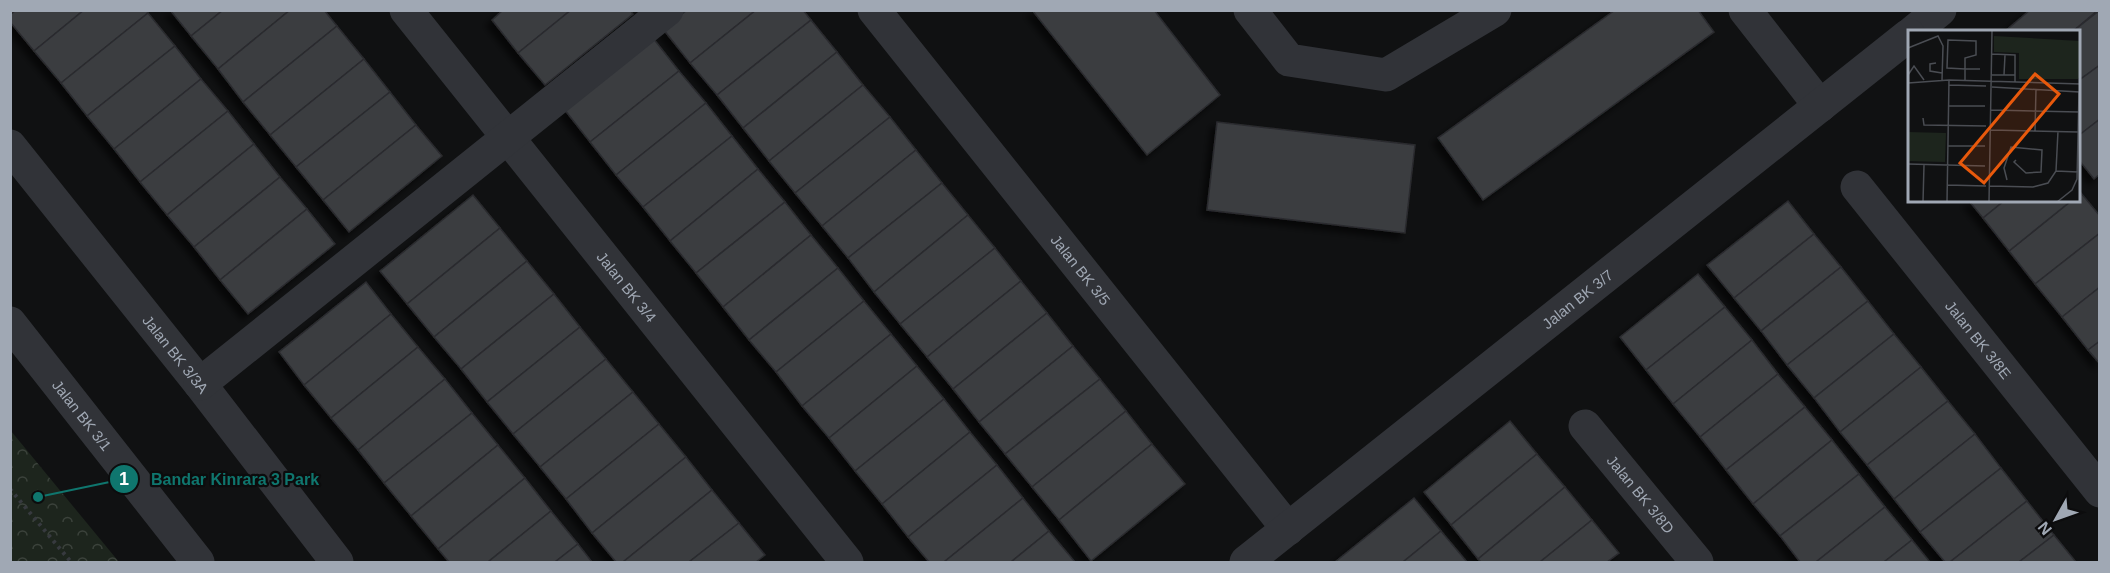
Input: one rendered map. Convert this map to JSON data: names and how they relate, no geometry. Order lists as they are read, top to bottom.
{
  "streets": {
    "street": [
      "Jalan BK 3/5",
      "Jalan BK 3/4",
      "Jalan BK 3/7",
      "Jalan BK 3/8E",
      "Jalan BK 3/3A",
      "Jalan BK 3/1",
      "Jalan BK 3/8D"
    ]
  },
  "crossings": [
    ["Jalan BK 3/5", "Jalan BK 3/7"]
  ],
  "places": ["Bandar Kinrara 3 Park"],
  "north": "bottom left"
}
